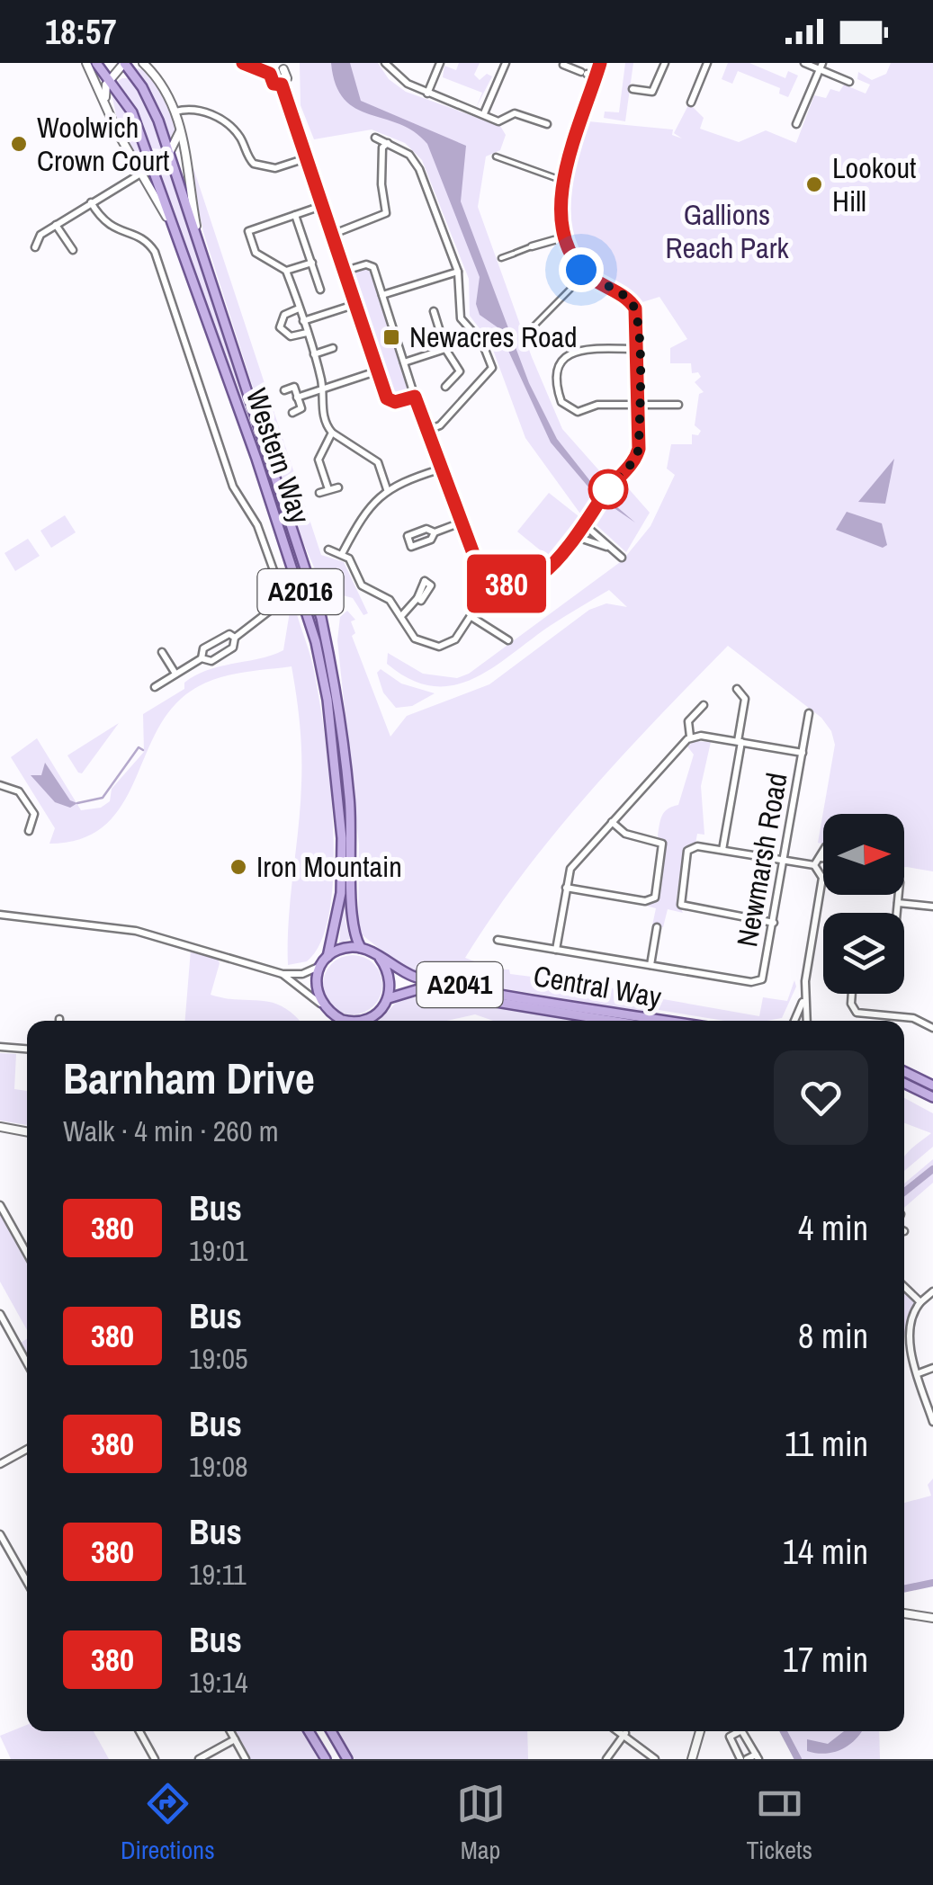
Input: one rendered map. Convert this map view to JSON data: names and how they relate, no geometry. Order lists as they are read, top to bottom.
{
  "streets": {
    "main road": [
      "Western Way",
      "A2016",
      "A2041",
      "Central Way"
    ],
    "street": ["Newmarsh Road"]
  },
  "parks": ["Gallions Reach Park"],
  "places": {
    "other": ["Woolwich Crown Court", "Lookout Hill", "Iron Mountain"],
    "transit": ["Newacres Road"]
  },
  "lines": ["bus line 380"],
  "north": "right",
  "page": {
    "status": "18:57",
    "on_map": "380",
    "heading": ["Barnham Drive", "Walk · 4 min · 260 m"],
    "list": [
      {
        "mark": "380",
        "name": "Bus",
        "note": "19:01",
        "value": "4 min"
      },
      {
        "mark": "380",
        "name": "Bus",
        "note": "19:05",
        "value": "8 min"
      },
      {
        "mark": "380",
        "name": "Bus",
        "note": "19:08",
        "value": "11 min"
      },
      {
        "mark": "380",
        "name": "Bus",
        "note": "19:11",
        "value": "14 min"
      },
      {
        "mark": "380",
        "name": "Bus",
        "note": "19:14",
        "value": "17 min"
      }
    ],
    "tabs": ["Directions", "Map", "Tickets"]
  }
}
